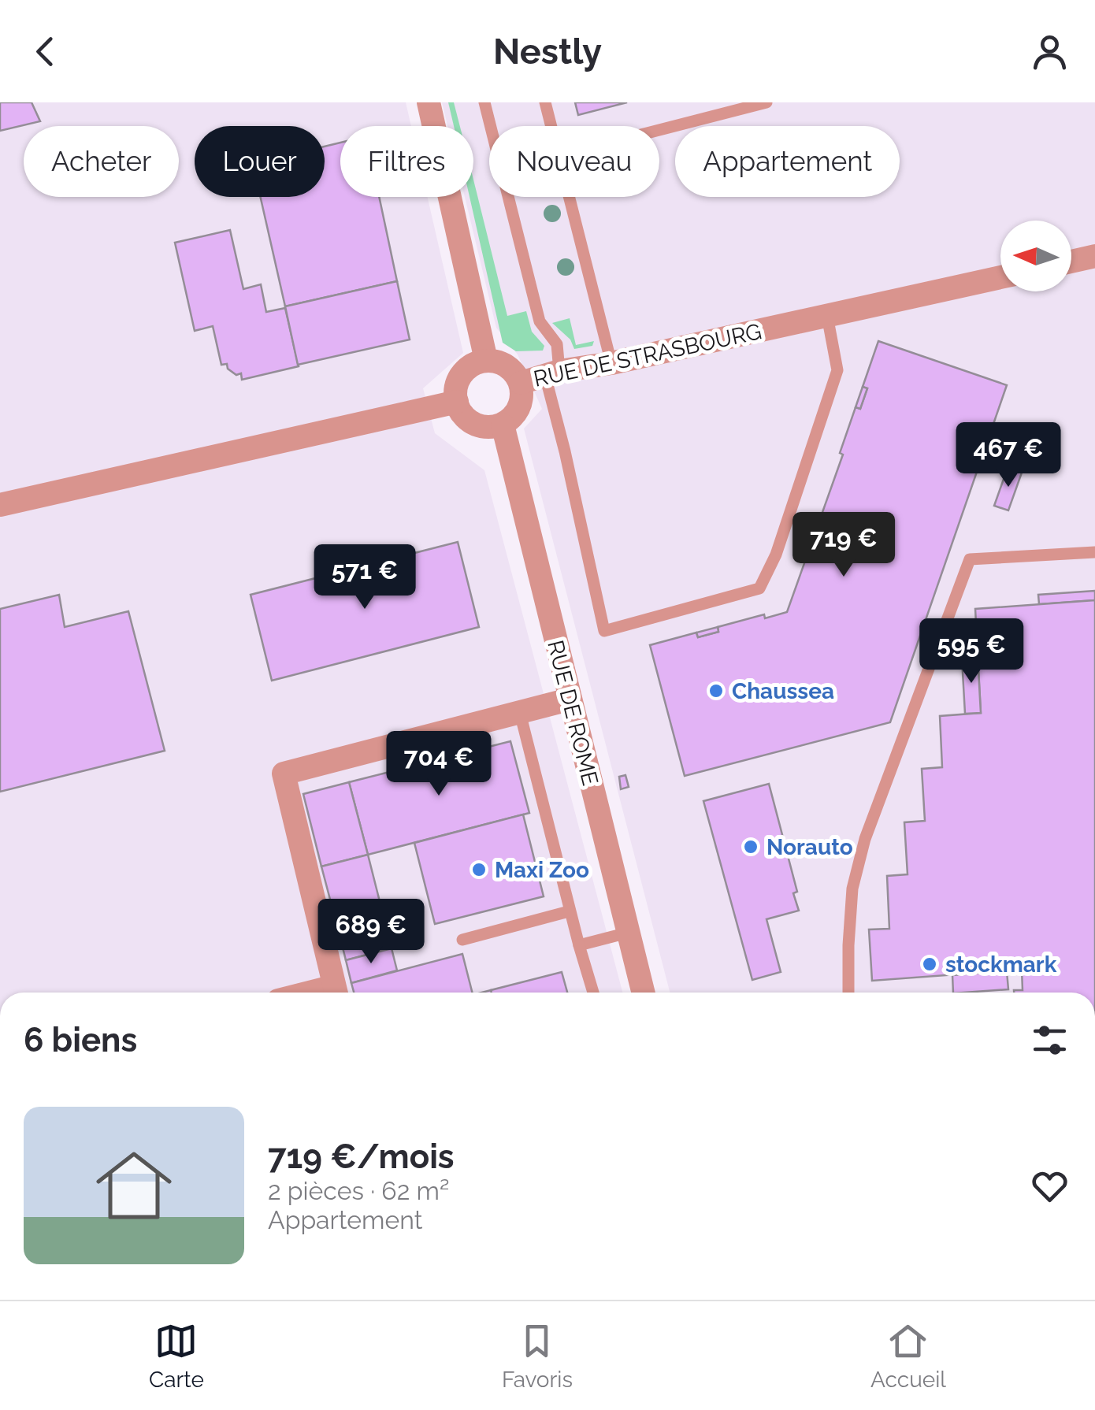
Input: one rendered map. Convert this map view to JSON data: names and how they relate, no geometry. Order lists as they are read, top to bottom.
{
  "streets": {
    "street": ["RUE DE STRASBOURG", "RUE DE ROME"]
  },
  "crossings": [
    ["RUE DE STRASBOURG", "RUE DE ROME"]
  ],
  "places": [
    "Chaussea",
    "Norauto",
    "Maxi Zoo",
    "stockmark"
  ],
  "north": "left",
  "page": {
    "header": "Nestly",
    "chip": [
      "Acheter",
      "Louer",
      "Filtres",
      "Nouveau",
      "Appartement"
    ],
    "price": [
      "467 €",
      "719 €",
      "571 €",
      "595 €",
      "704 €",
      "689 €"
    ],
    "heading": "6 biens",
    "list": [
      {
        "name": "719 €/mois",
        "note": "2 pièces · 62 m² · Appartement"
      }
    ],
    "tabs": ["Carte", "Favoris", "Accueil"]
  }
}
